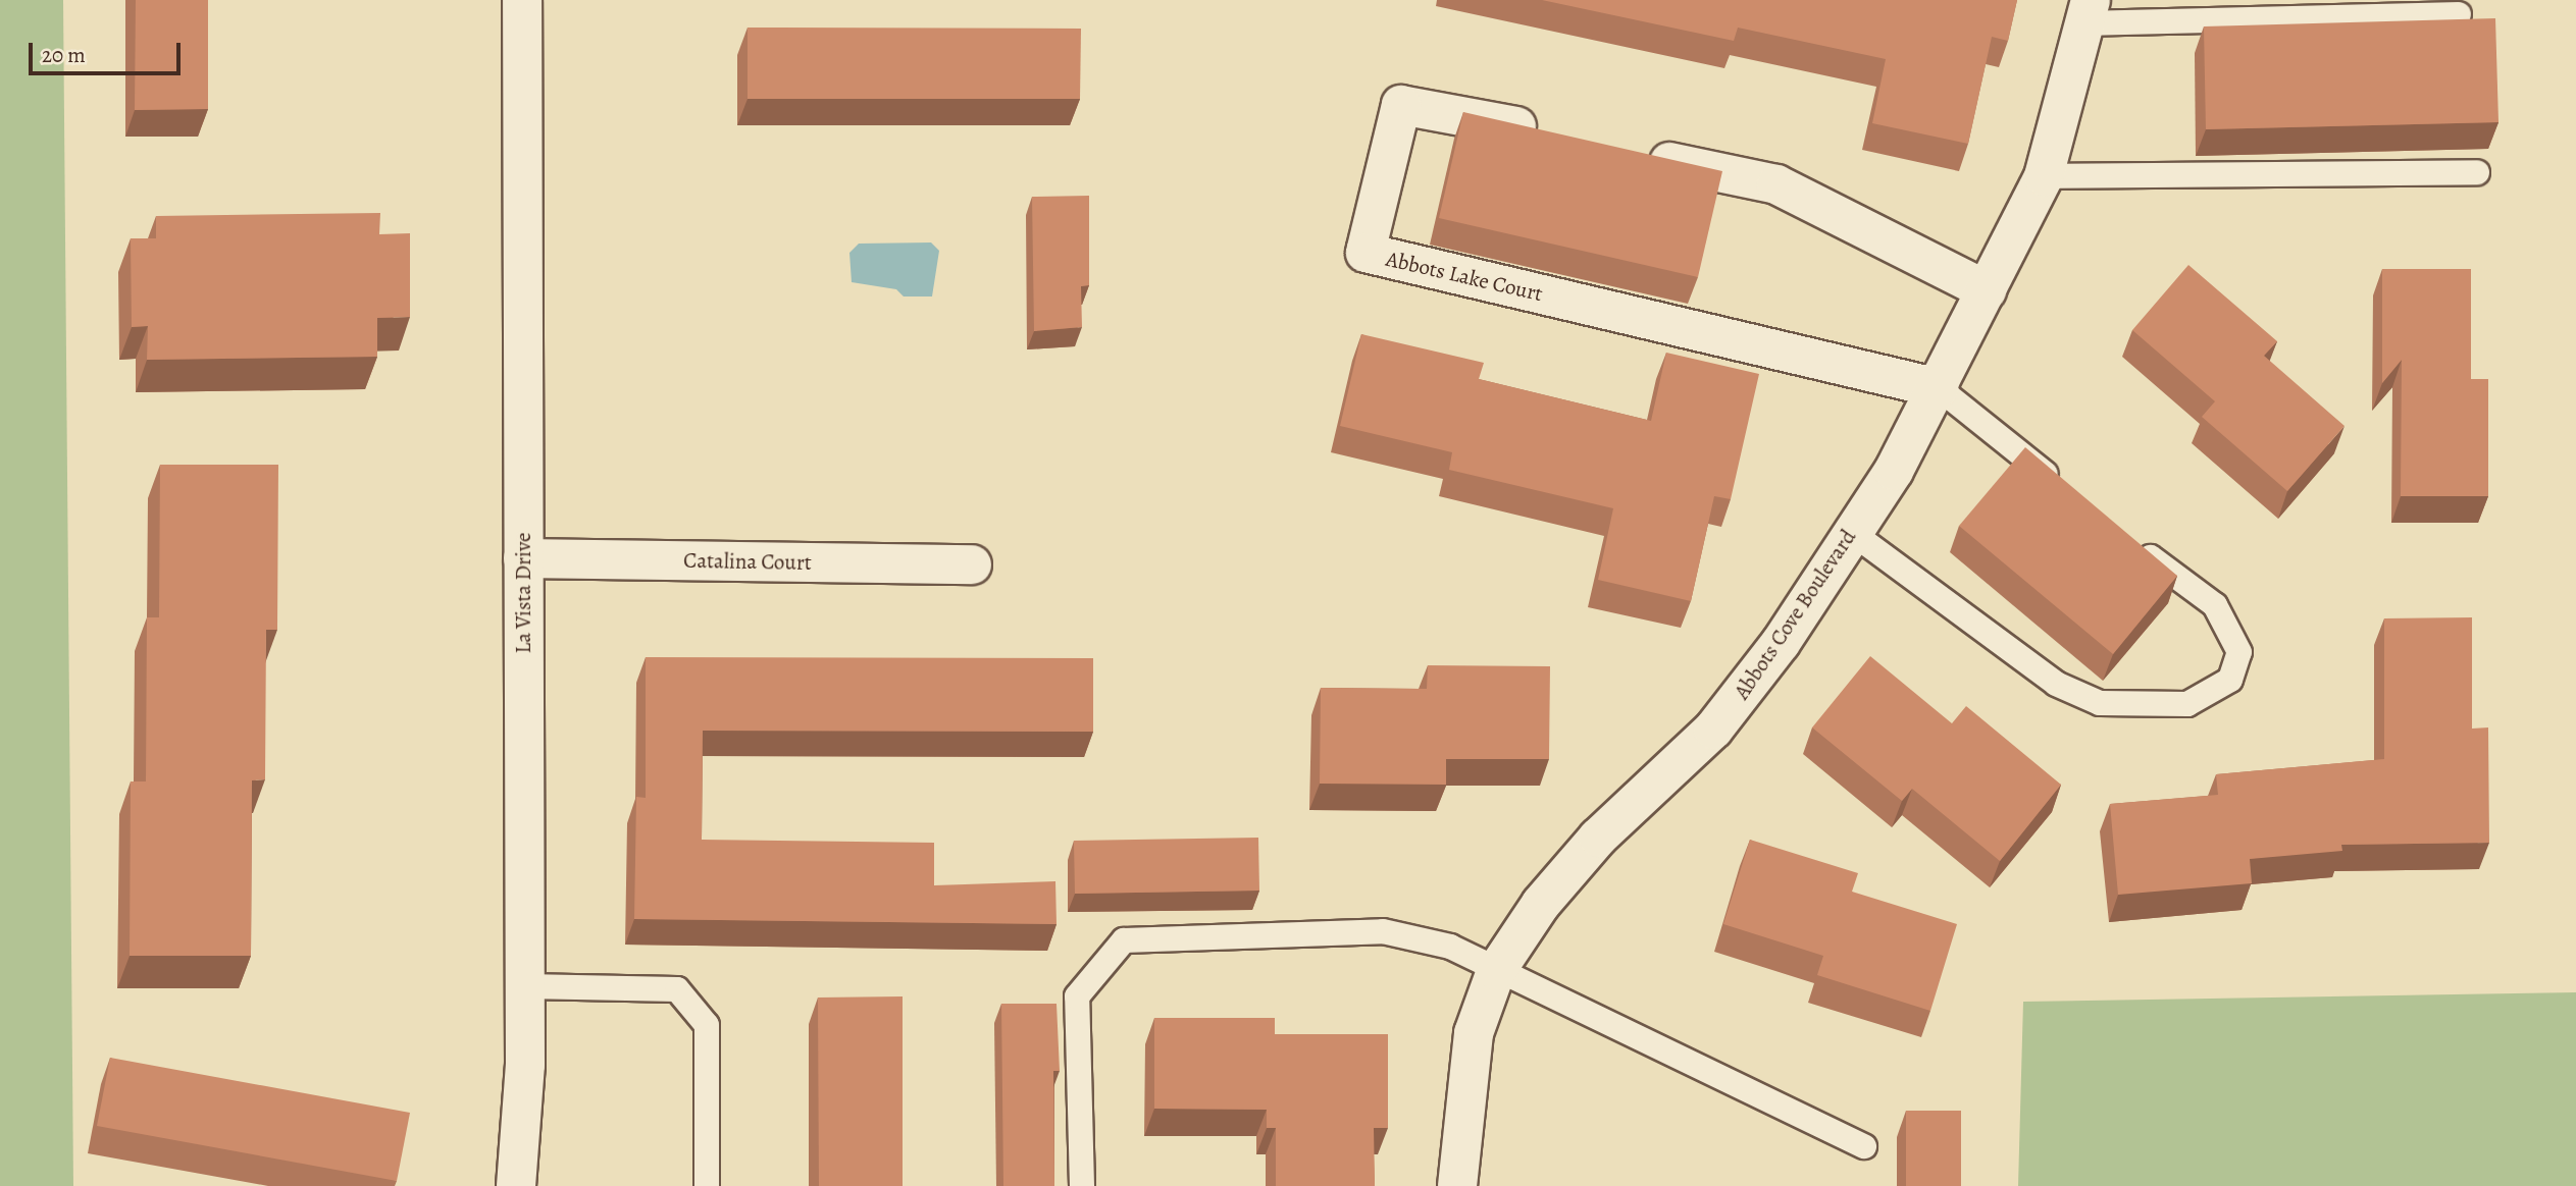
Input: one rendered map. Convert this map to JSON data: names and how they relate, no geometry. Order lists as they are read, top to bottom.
{
  "streets": {
    "street": [
      "Abbots Lake Court",
      "Catalina Court",
      "La Vista Drive",
      "Abbots Cove Boulevard"
    ]
  },
  "crossings": [
    ["Abbots Lake Court", "Abbots Cove Boulevard"],
    ["Catalina Court", "La Vista Drive"]
  ],
  "scale_bar": "20 m"
}
